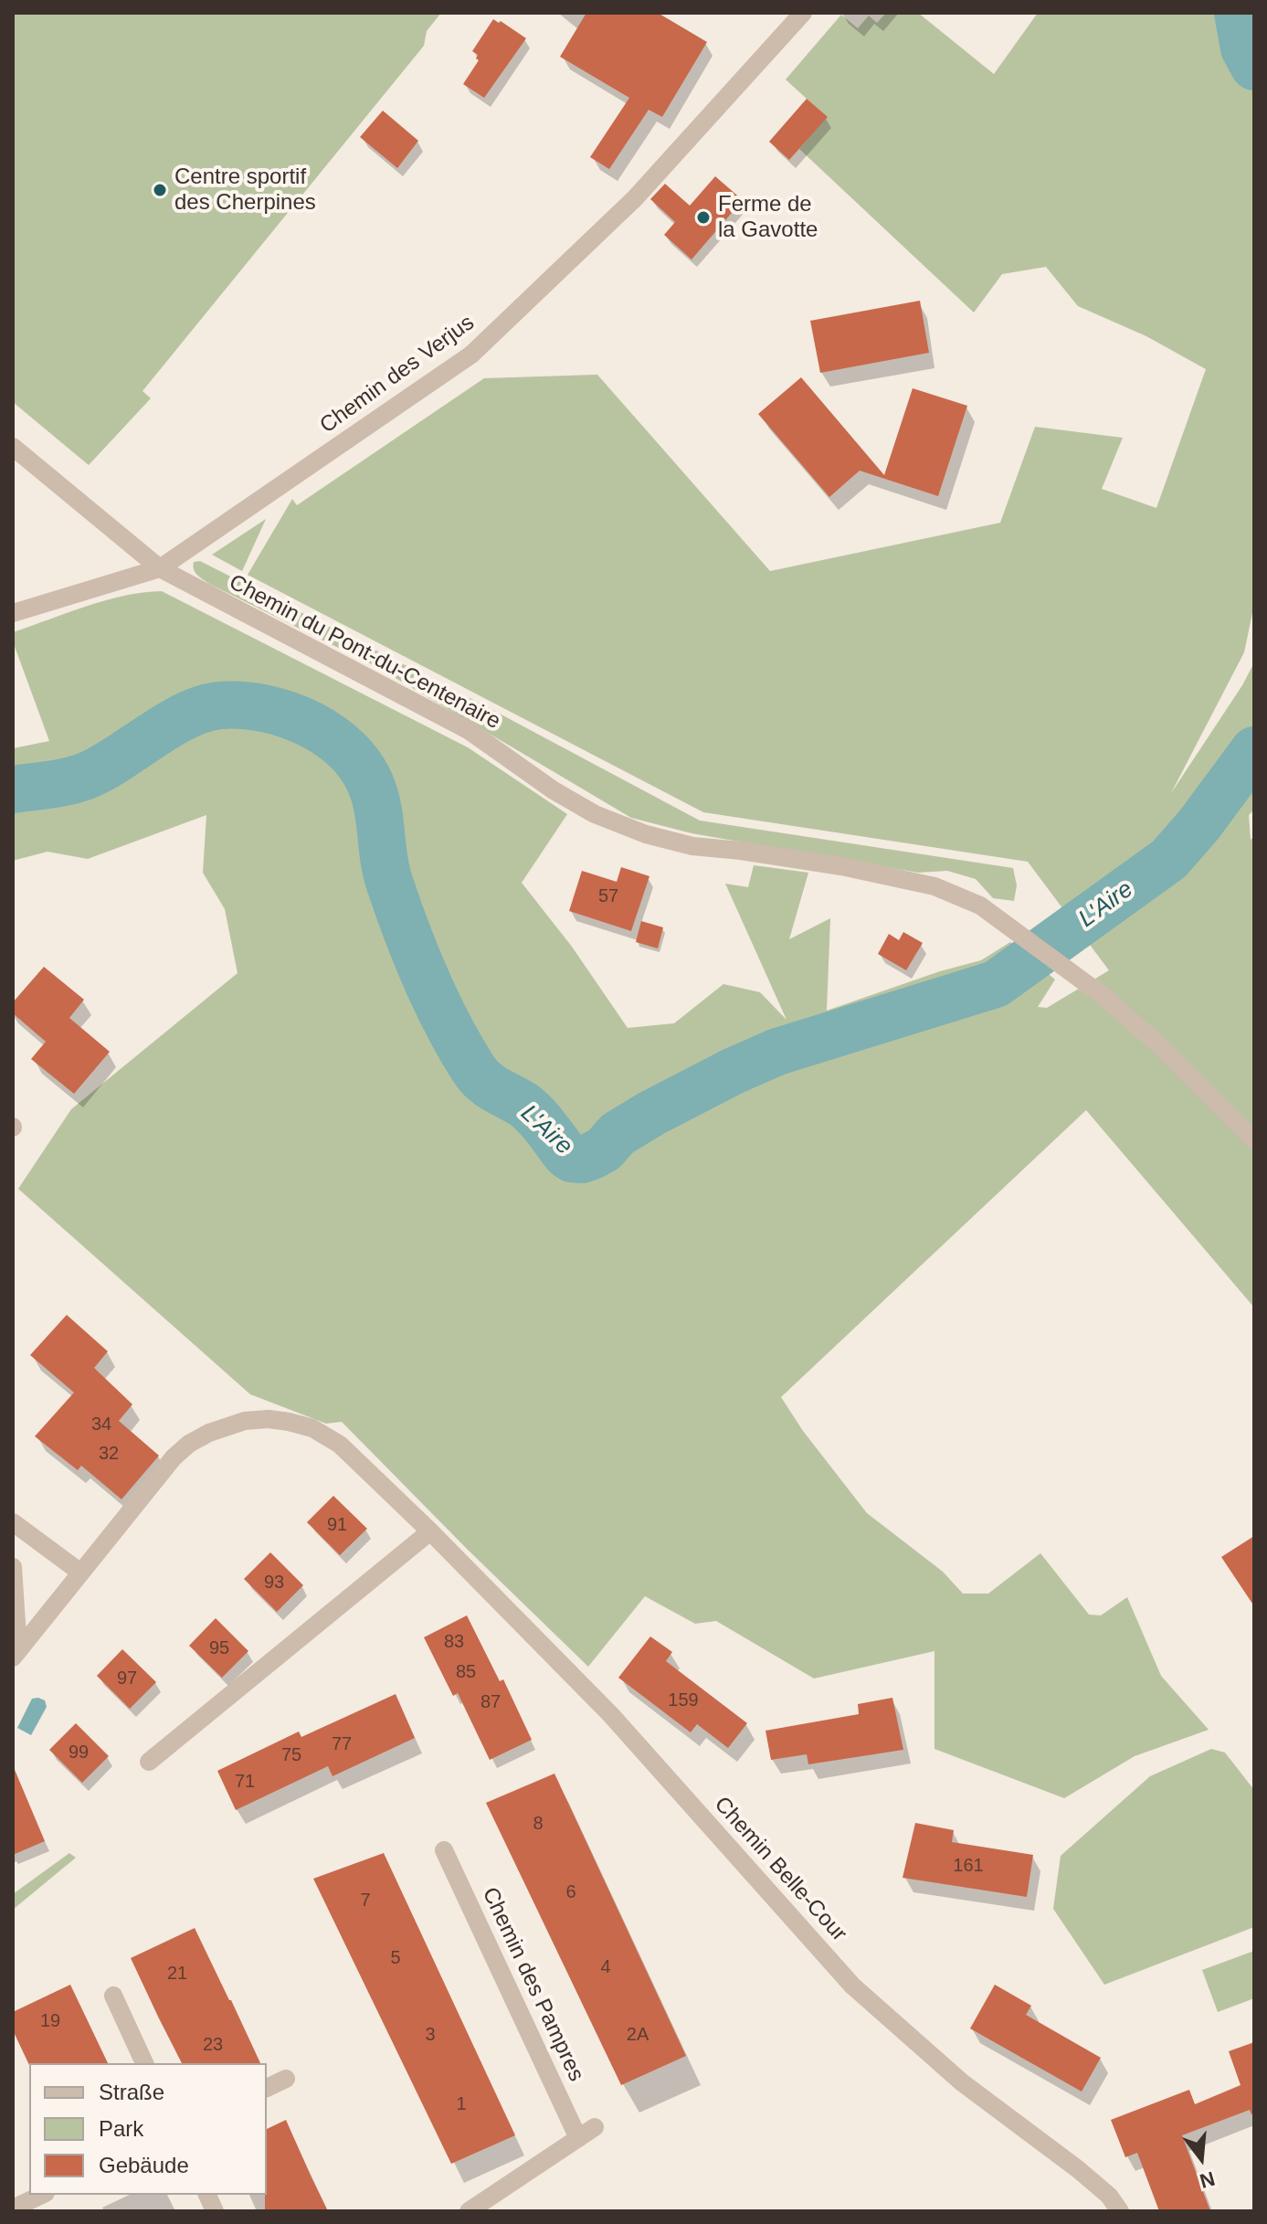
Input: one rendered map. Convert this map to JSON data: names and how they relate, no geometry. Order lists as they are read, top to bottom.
{
  "streets": {
    "street": [
      "Chemin des Verjus",
      "Chemin du Pont-du-Centenaire",
      "Chemin Belle-Cour",
      "Chemin des Pampres"
    ]
  },
  "crossings": [
    ["Chemin des Verjus", "Chemin du Pont-du-Centenaire"]
  ],
  "water": ["L'Aire"],
  "places": ["Centre sportif des Cherpines", "Ferme de la Gavotte"],
  "house_numbers": [
    "57",
    "34",
    "32",
    "91",
    "93",
    "83",
    "95",
    "85",
    "97",
    "159",
    "87",
    "77",
    "99",
    "75",
    "71",
    "8",
    "161",
    "6",
    "7",
    "5",
    "4",
    "21",
    "19",
    "3",
    "2A",
    "23",
    "1"
  ],
  "legend": ["Straße", "Park", "Gebäude"],
  "north": "bottom"
}
